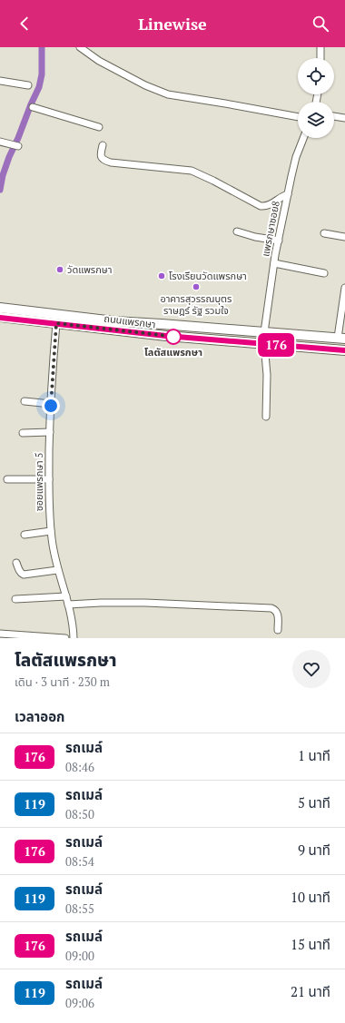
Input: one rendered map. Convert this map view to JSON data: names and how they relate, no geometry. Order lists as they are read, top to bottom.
{
  "streets": {
    "main road": ["ถนนแพรกษา"],
    "street": ["แพรกษาซอย8", "ซอยแพรกษา 5"]
  },
  "crossings": [
    ["แพรกษาซอย8", "ถนนแพรกษา"],
    ["ถนนแพรกษา", "ซอยแพรกษา 5"]
  ],
  "places": [
    "วัดแพรกษา",
    "โรงเรียนวัดแพรกษา",
    "อาคารสุวรรณบุตร ราษฎร์ รัฐ รวมใจ",
    "โลตัสแพรกษา"
  ],
  "lines": ["bus line 176"],
  "page": {
    "header": "Linewise",
    "on_map": "176",
    "heading": [
      ["โลตัสแพรกษา", "เดิน · 3 นาที · 230 m"],
      "เวลาออก"
    ],
    "list": [
      {
        "mark": "176",
        "name": "รถเมล์",
        "note": "08:46",
        "value": "1 นาที"
      },
      {
        "mark": "119",
        "name": "รถเมล์",
        "note": "08:50",
        "value": "5 นาที"
      },
      {
        "mark": "176",
        "name": "รถเมล์",
        "note": "08:54",
        "value": "9 นาที"
      },
      {
        "mark": "119",
        "name": "รถเมล์",
        "note": "08:55",
        "value": "10 นาที"
      },
      {
        "mark": "176",
        "name": "รถเมล์",
        "note": "09:00",
        "value": "15 นาที"
      },
      {
        "mark": "119",
        "name": "รถเมล์",
        "note": "09:06",
        "value": "21 นาที"
      }
    ]
  }
}
